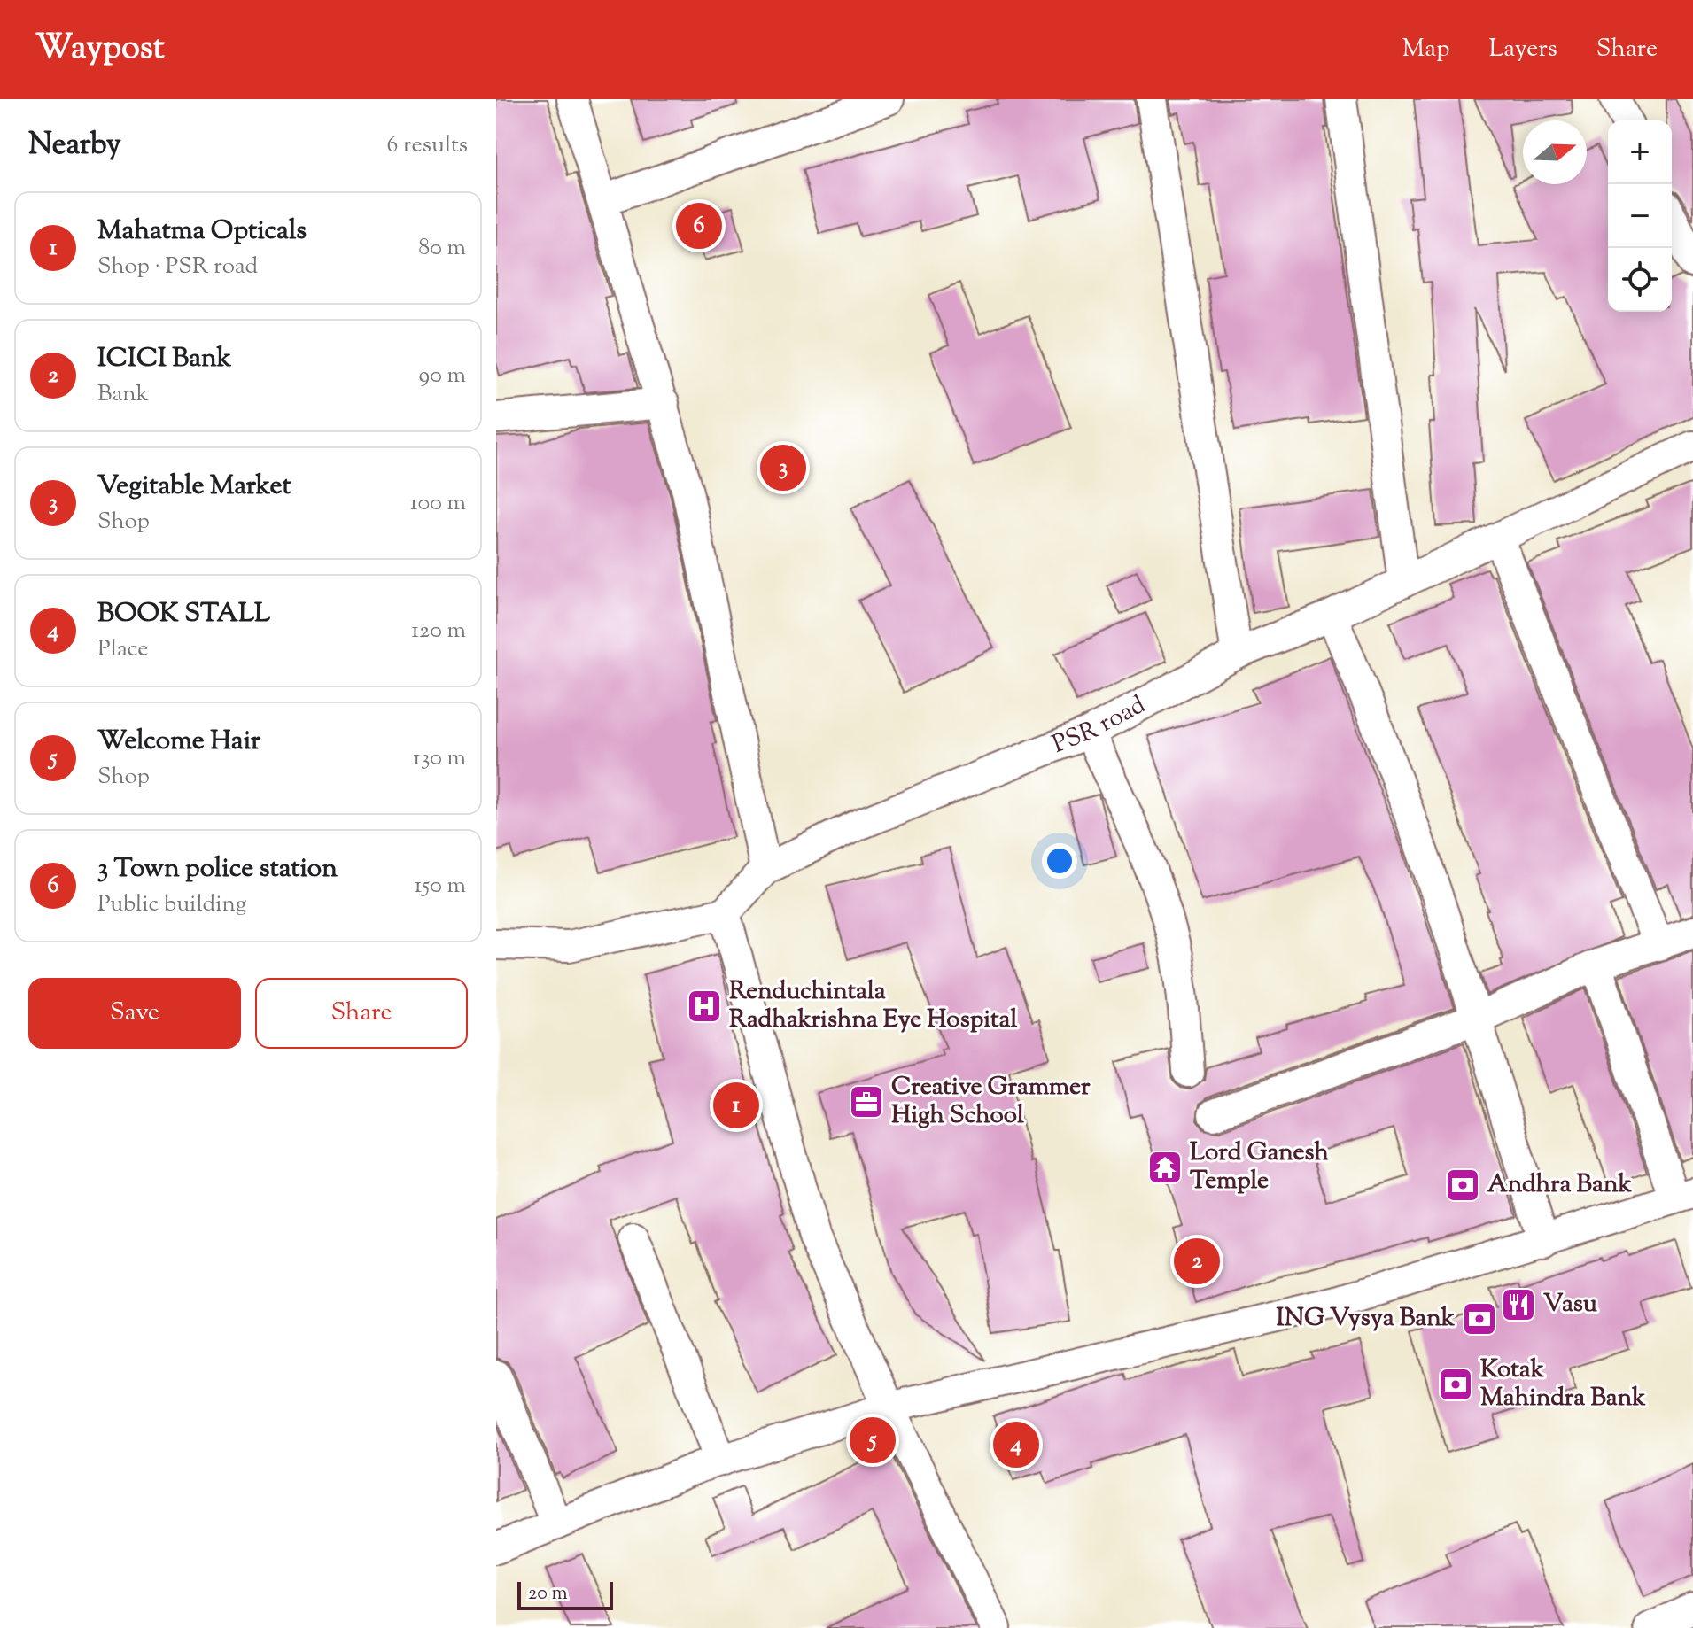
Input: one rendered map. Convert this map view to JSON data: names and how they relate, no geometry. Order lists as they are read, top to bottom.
{
  "streets": {
    "street": ["PSR road"]
  },
  "places": {
    "hospital": ["Renduchintala Radhakrishna Eye Hospital"],
    "office": ["Creative Grammer High School"],
    "temple": ["Lord Ganesh Temple"],
    "bank": ["Andhra Bank", "ING Vysya Bank", "Kotak Mahindra Bank"],
    "restaurant": ["Vasu"]
  },
  "scale_bar": "20 m",
  "north": "right",
  "page": {
    "header": "Waypost",
    "nav": ["Map", "Layers", "Share"],
    "heading": ["Nearby", "6 results"],
    "map_buttons": ["+", "−"],
    "list": [
      {
        "mark": "1",
        "name": "Mahatma Opticals",
        "note": "Shop · PSR road",
        "value": "80 m"
      },
      {
        "mark": "2",
        "name": "ICICI Bank",
        "note": "Bank",
        "value": "90 m"
      },
      {
        "mark": "3",
        "name": "Vegitable Market",
        "note": "Shop",
        "value": "100 m"
      },
      {
        "mark": "4",
        "name": "BOOK STALL",
        "note": "Place",
        "value": "120 m"
      },
      {
        "mark": "5",
        "name": "Welcome Hair",
        "note": "Shop",
        "value": "130 m"
      },
      {
        "mark": "6",
        "name": "3 Town police station",
        "note": "Public building",
        "value": "150 m"
      }
    ],
    "pins": [
      "6",
      "3",
      "1",
      "2",
      "5",
      "4"
    ],
    "buttons": ["Save", "Share"],
    "scale": "20 m"
  }
}
